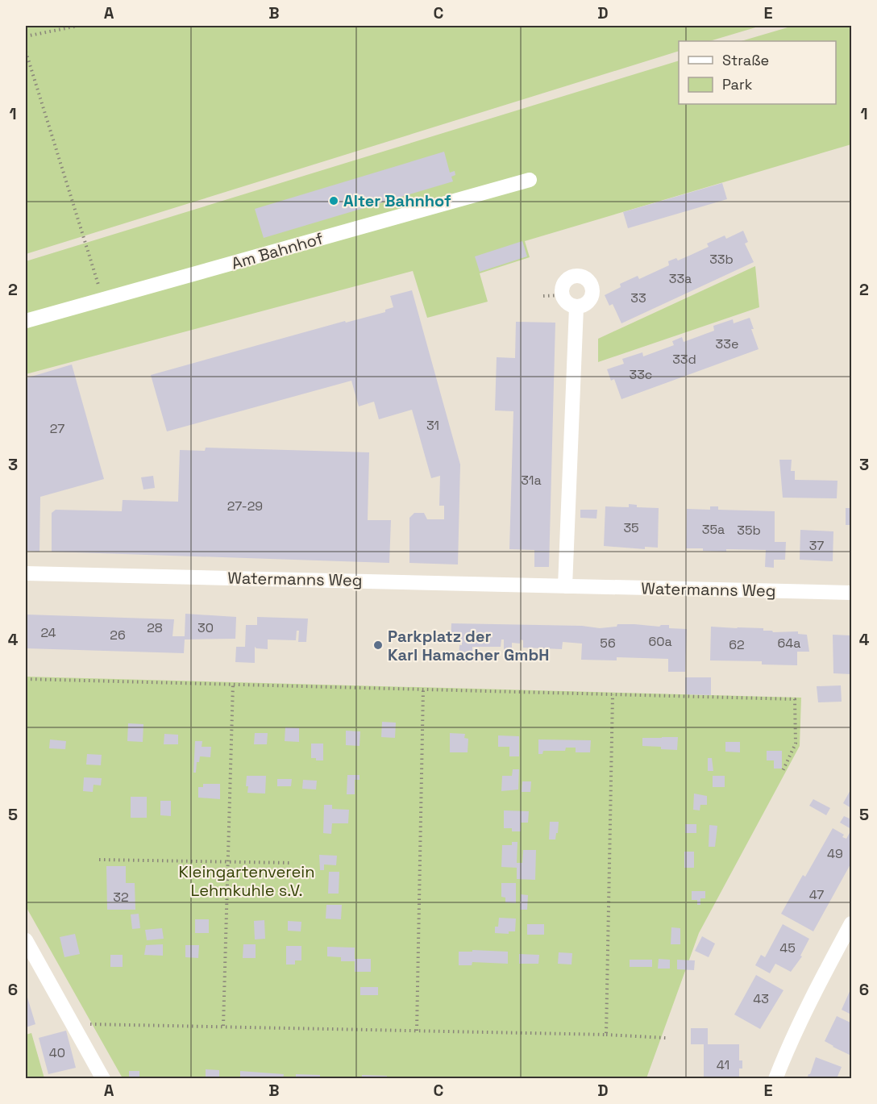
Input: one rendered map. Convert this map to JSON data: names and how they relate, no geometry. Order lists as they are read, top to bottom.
{
  "streets": {
    "street": ["Am Bahnhof", "Watermanns Weg"]
  },
  "parks": ["Kleingartenverein Lehmkuhle s.V."],
  "places": ["Alter Bahnhof", "Parkplatz der Karl Hamacher GmbH"],
  "house_numbers": [
    "33b",
    "33a",
    "33",
    "33e",
    "33d",
    "33c",
    "31",
    "27",
    "31a",
    "27-29",
    "35",
    "35a",
    "35b",
    "37",
    "28",
    "30",
    "24",
    "26",
    "60a",
    "56",
    "64a",
    "62",
    "49",
    "47",
    "32",
    "45",
    "43",
    "40",
    "41"
  ],
  "legend": ["Straße", "Park"],
  "grid": {
    "columns": [
      "A",
      "B",
      "C",
      "D",
      "E"
    ],
    "rows": [
      "1",
      "2",
      "3",
      "4",
      "5",
      "6"
    ]
  }
}
